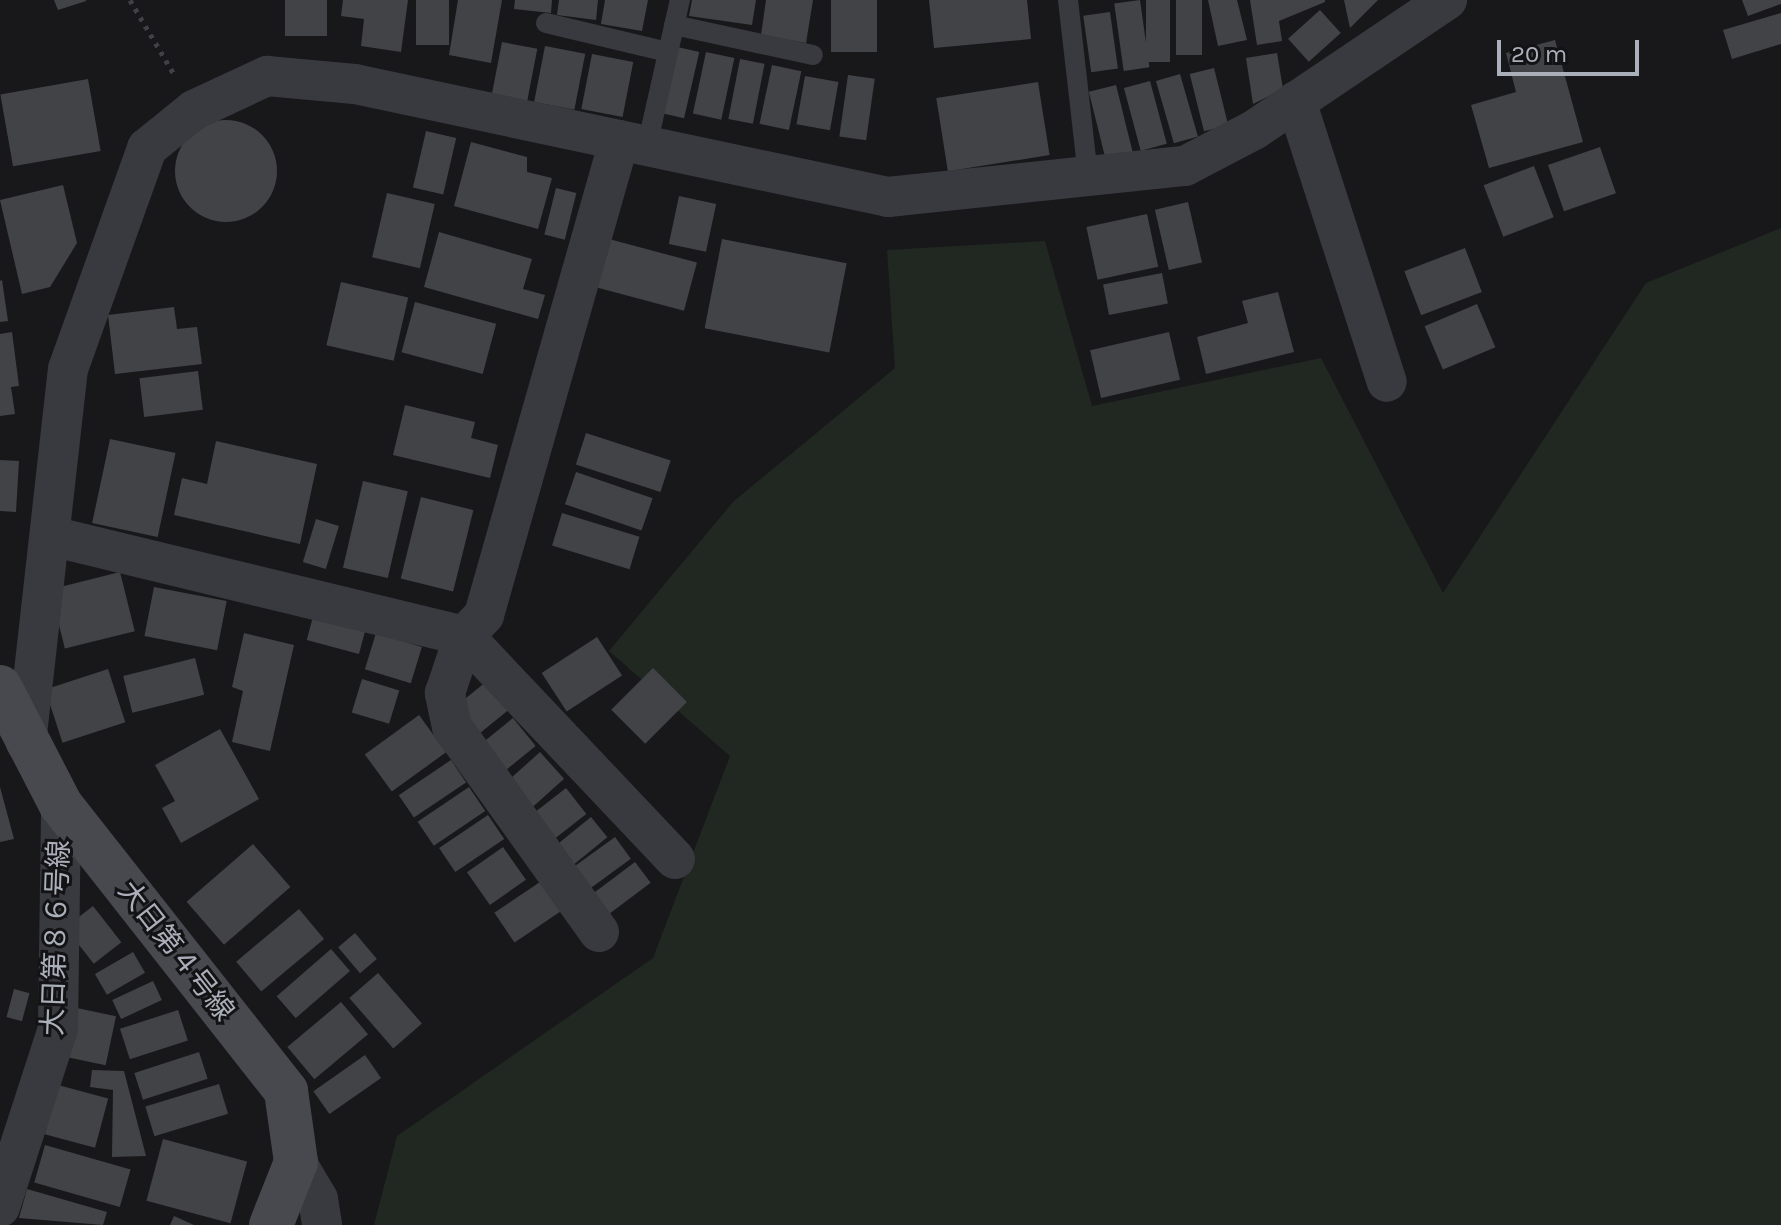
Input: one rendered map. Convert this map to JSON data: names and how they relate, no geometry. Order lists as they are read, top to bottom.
{
  "streets": {
    "street": ["大日第８６号線", "大日第４号線"]
  },
  "crossings": [
    ["大日第８６号線", "大日第４号線"]
  ],
  "scale_bar": "20 m"
}
